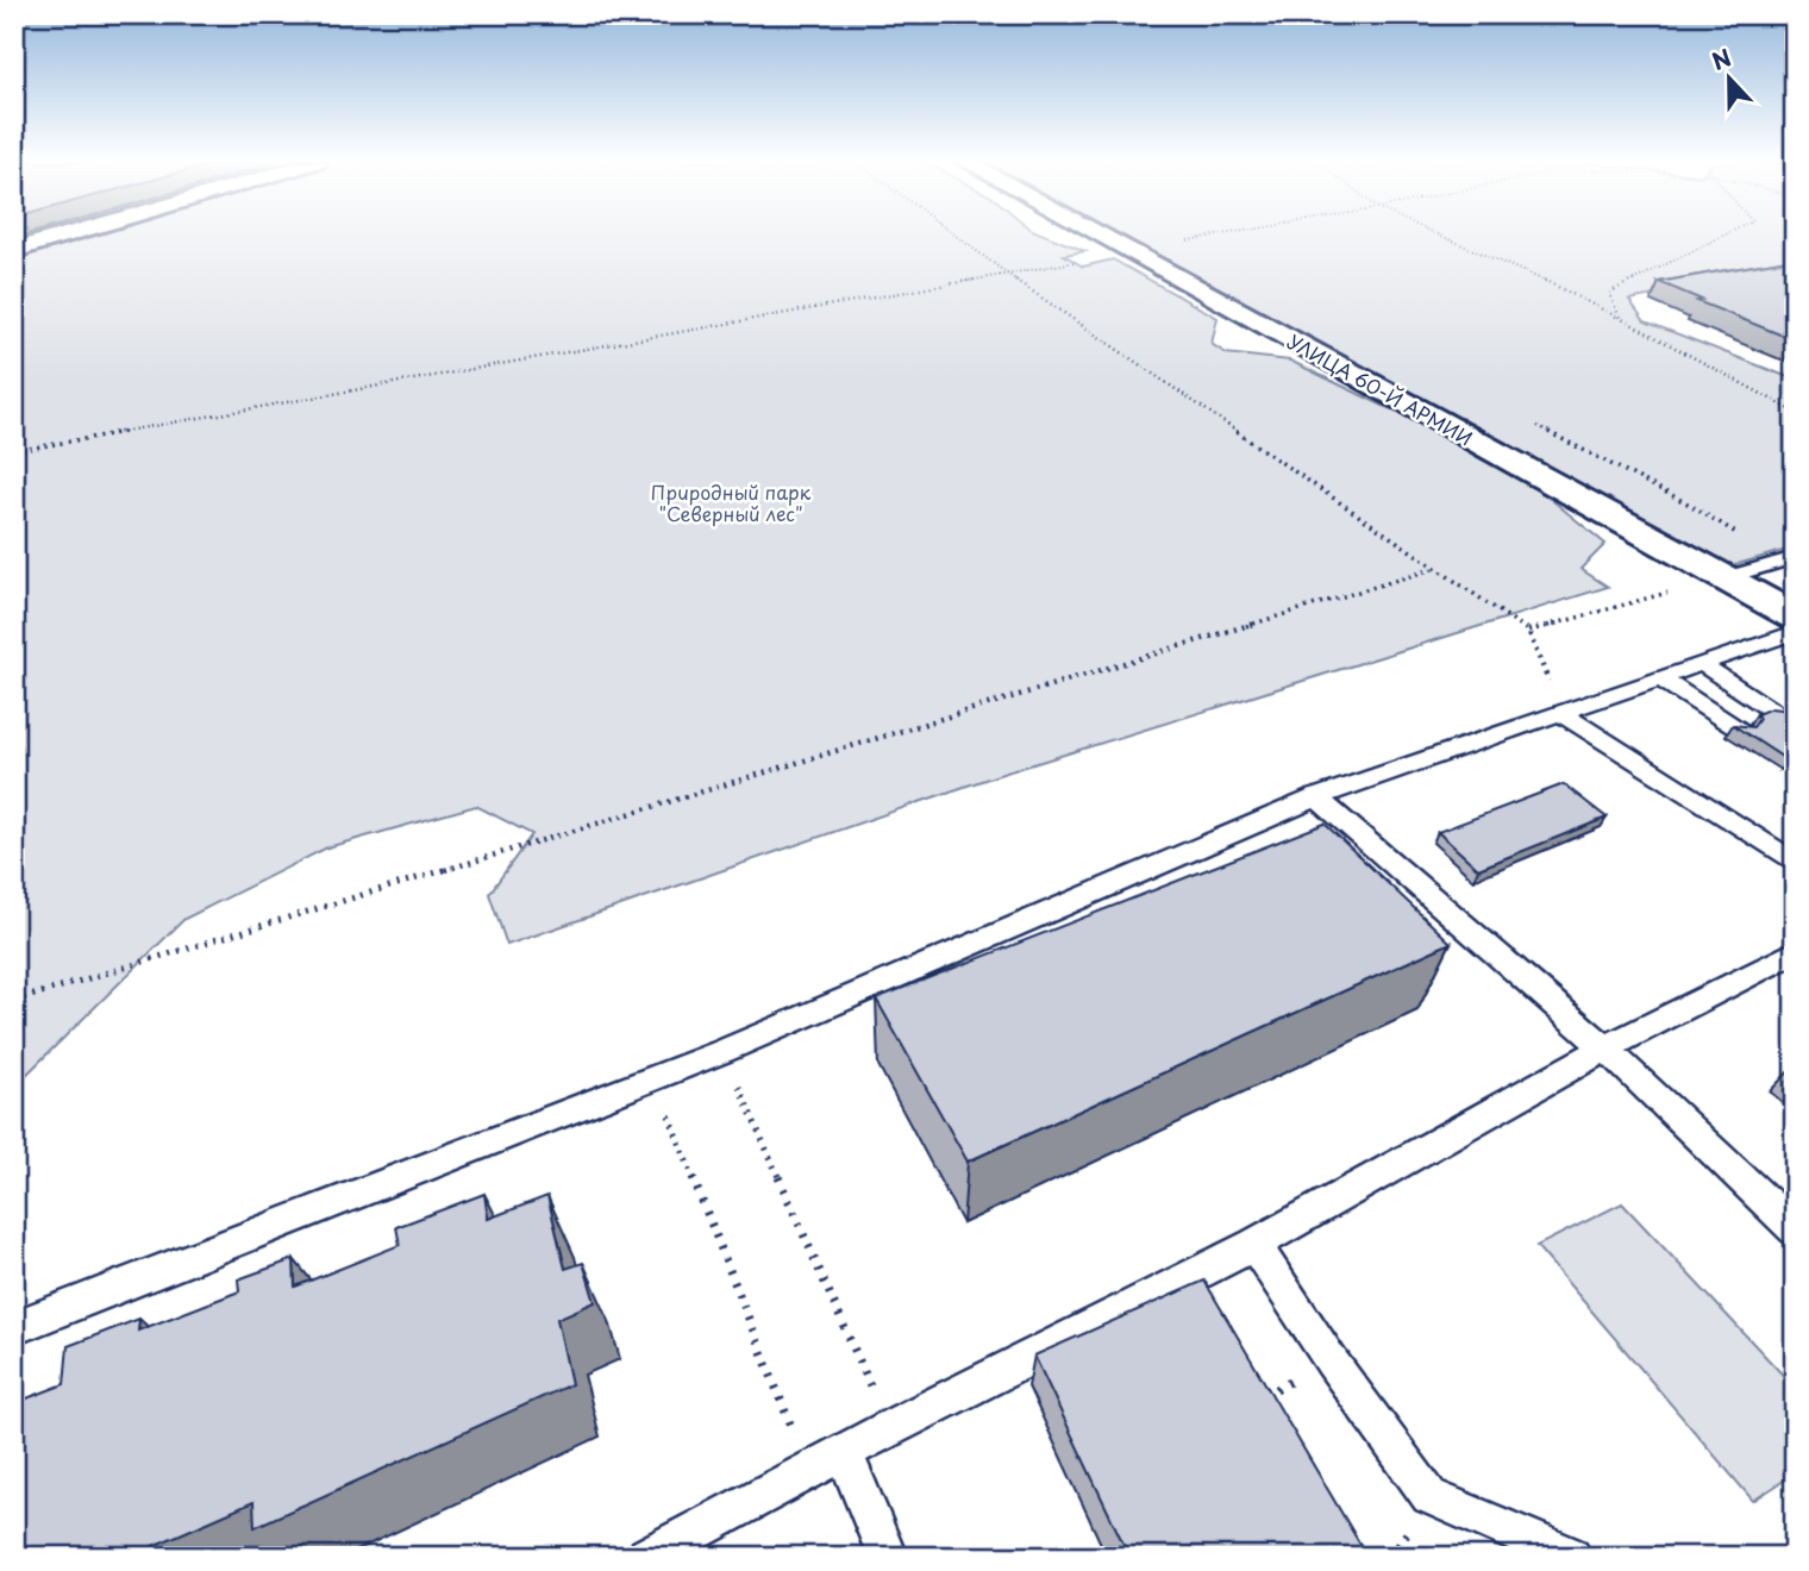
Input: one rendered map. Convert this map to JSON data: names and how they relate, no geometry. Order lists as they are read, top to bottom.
{
  "streets": {
    "street": ["УЛИЦА 60-Й АРМИИ"]
  },
  "parks": ["Природный парк \"Северный лес\""],
  "north": "top"
}
